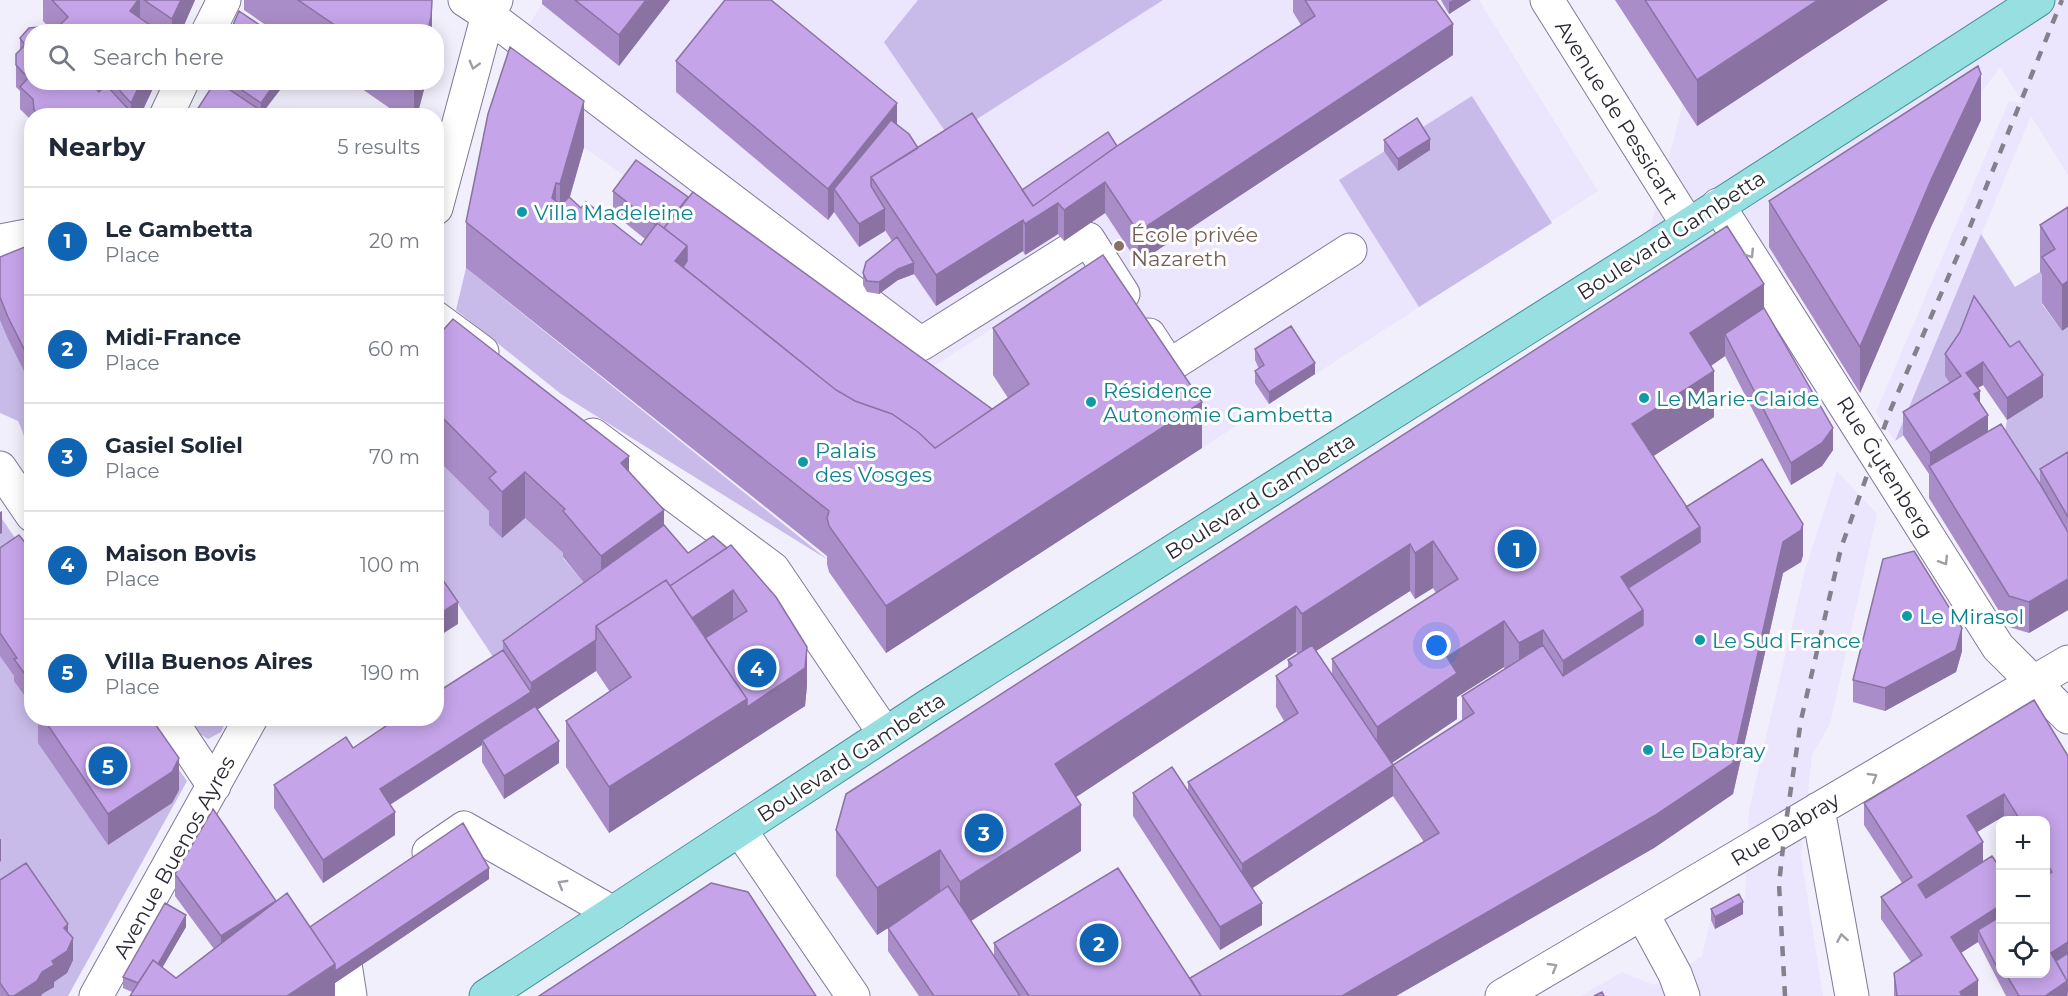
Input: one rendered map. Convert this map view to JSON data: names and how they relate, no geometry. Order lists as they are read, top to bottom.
{
  "streets": {
    "main road": ["Boulevard Gambetta"],
    "street": [
      "Avenue de Pessicart",
      "Rue Gutenberg",
      "Rue Dabray",
      "Avenue Buenos Ayres"
    ]
  },
  "crossings": [
    ["Avenue de Pessicart", "Boulevard Gambetta"],
    ["Boulevard Gambetta", "Rue Gutenberg"],
    ["Rue Gutenberg", "Rue Dabray"]
  ],
  "one_way": ["Rue Gutenberg", "Rue Dabray"],
  "places": [
    "Villa Madeleine",
    "École privée Nazareth",
    "Le Marie-Claide",
    "Résidence Autonomie Gambetta",
    "Palais des Vosges",
    "Le Mirasol",
    "Le Sud France",
    "Le Dabray"
  ],
  "page": {
    "search": "Search here",
    "heading": ["Nearby", "5 results"],
    "list": [
      {
        "mark": "1",
        "name": "Le Gambetta",
        "note": "Place",
        "value": "20 m"
      },
      {
        "mark": "2",
        "name": "Midi-France",
        "note": "Place",
        "value": "60 m"
      },
      {
        "mark": "3",
        "name": "Gasiel Soliel",
        "note": "Place",
        "value": "70 m"
      },
      {
        "mark": "4",
        "name": "Maison Bovis",
        "note": "Place",
        "value": "100 m"
      },
      {
        "mark": "5",
        "name": "Villa Buenos Aires",
        "note": "Place",
        "value": "190 m"
      }
    ],
    "pins": [
      "1",
      "4",
      "5",
      "3",
      "2"
    ],
    "map_buttons": ["+", "−"]
  }
}
